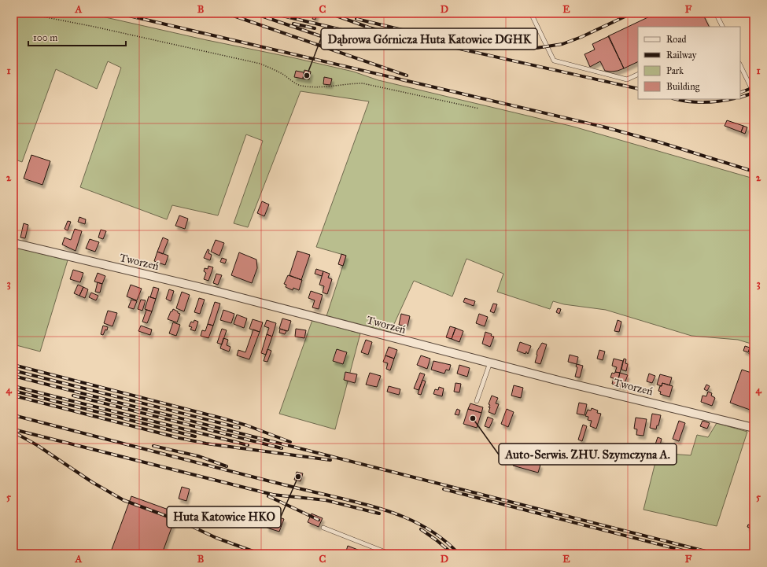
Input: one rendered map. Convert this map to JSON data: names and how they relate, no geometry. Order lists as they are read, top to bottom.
{
  "streets": {
    "street": ["Tworzeń"]
  },
  "places": ["Dąbrowa Górnicza Huta Katowice DGHK", "Auto-Serwis. ZHU. Szymczyna A.", "Huta Katowice HKO"],
  "legend": [
    "Road",
    "Railway",
    "Park",
    "Building"
  ],
  "scale_bar": "100 m",
  "grid": {
    "columns": [
      "A",
      "B",
      "C",
      "D",
      "E",
      "F"
    ],
    "rows": [
      "1",
      "2",
      "3",
      "4",
      "5"
    ]
  }
}
